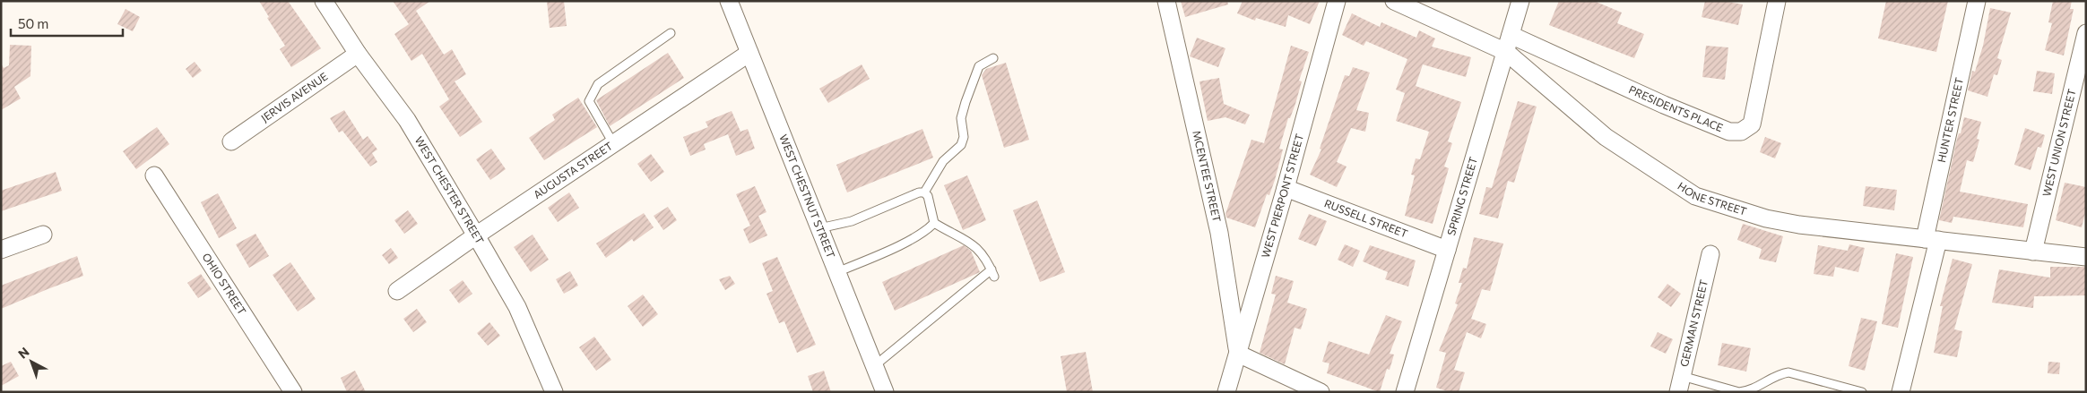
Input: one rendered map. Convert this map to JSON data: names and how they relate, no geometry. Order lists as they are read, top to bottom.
{
  "streets": {
    "street": [
      "JERVIS AVENUE",
      "PRESIDENTS PLACE",
      "HUNTER STREET",
      "WEST UNION STREET",
      "AUGUSTA STREET",
      "MCENTEE STREET",
      "WEST CHESTER STREET",
      "WEST CHESTNUT STREET",
      "WEST PIERPONT STREET",
      "SPRING STREET",
      "HONE STREET",
      "RUSSELL STREET",
      "OHIO STREET",
      "GERMAN STREET"
    ]
  },
  "crossings": [
    ["JERVIS AVENUE", "WEST CHESTER STREET"],
    ["PRESIDENTS PLACE", "SPRING STREET"],
    ["HUNTER STREET", "HONE STREET"],
    ["WEST UNION STREET", "HONE STREET"],
    ["AUGUSTA STREET", "WEST CHESTER STREET"],
    ["AUGUSTA STREET", "WEST CHESTNUT STREET"],
    ["MCENTEE STREET", "WEST PIERPONT STREET"],
    ["WEST PIERPONT STREET", "RUSSELL STREET"],
    ["SPRING STREET", "HONE STREET"],
    ["SPRING STREET", "RUSSELL STREET"]
  ],
  "scale_bar": "50 m",
  "north": "top left"
}
